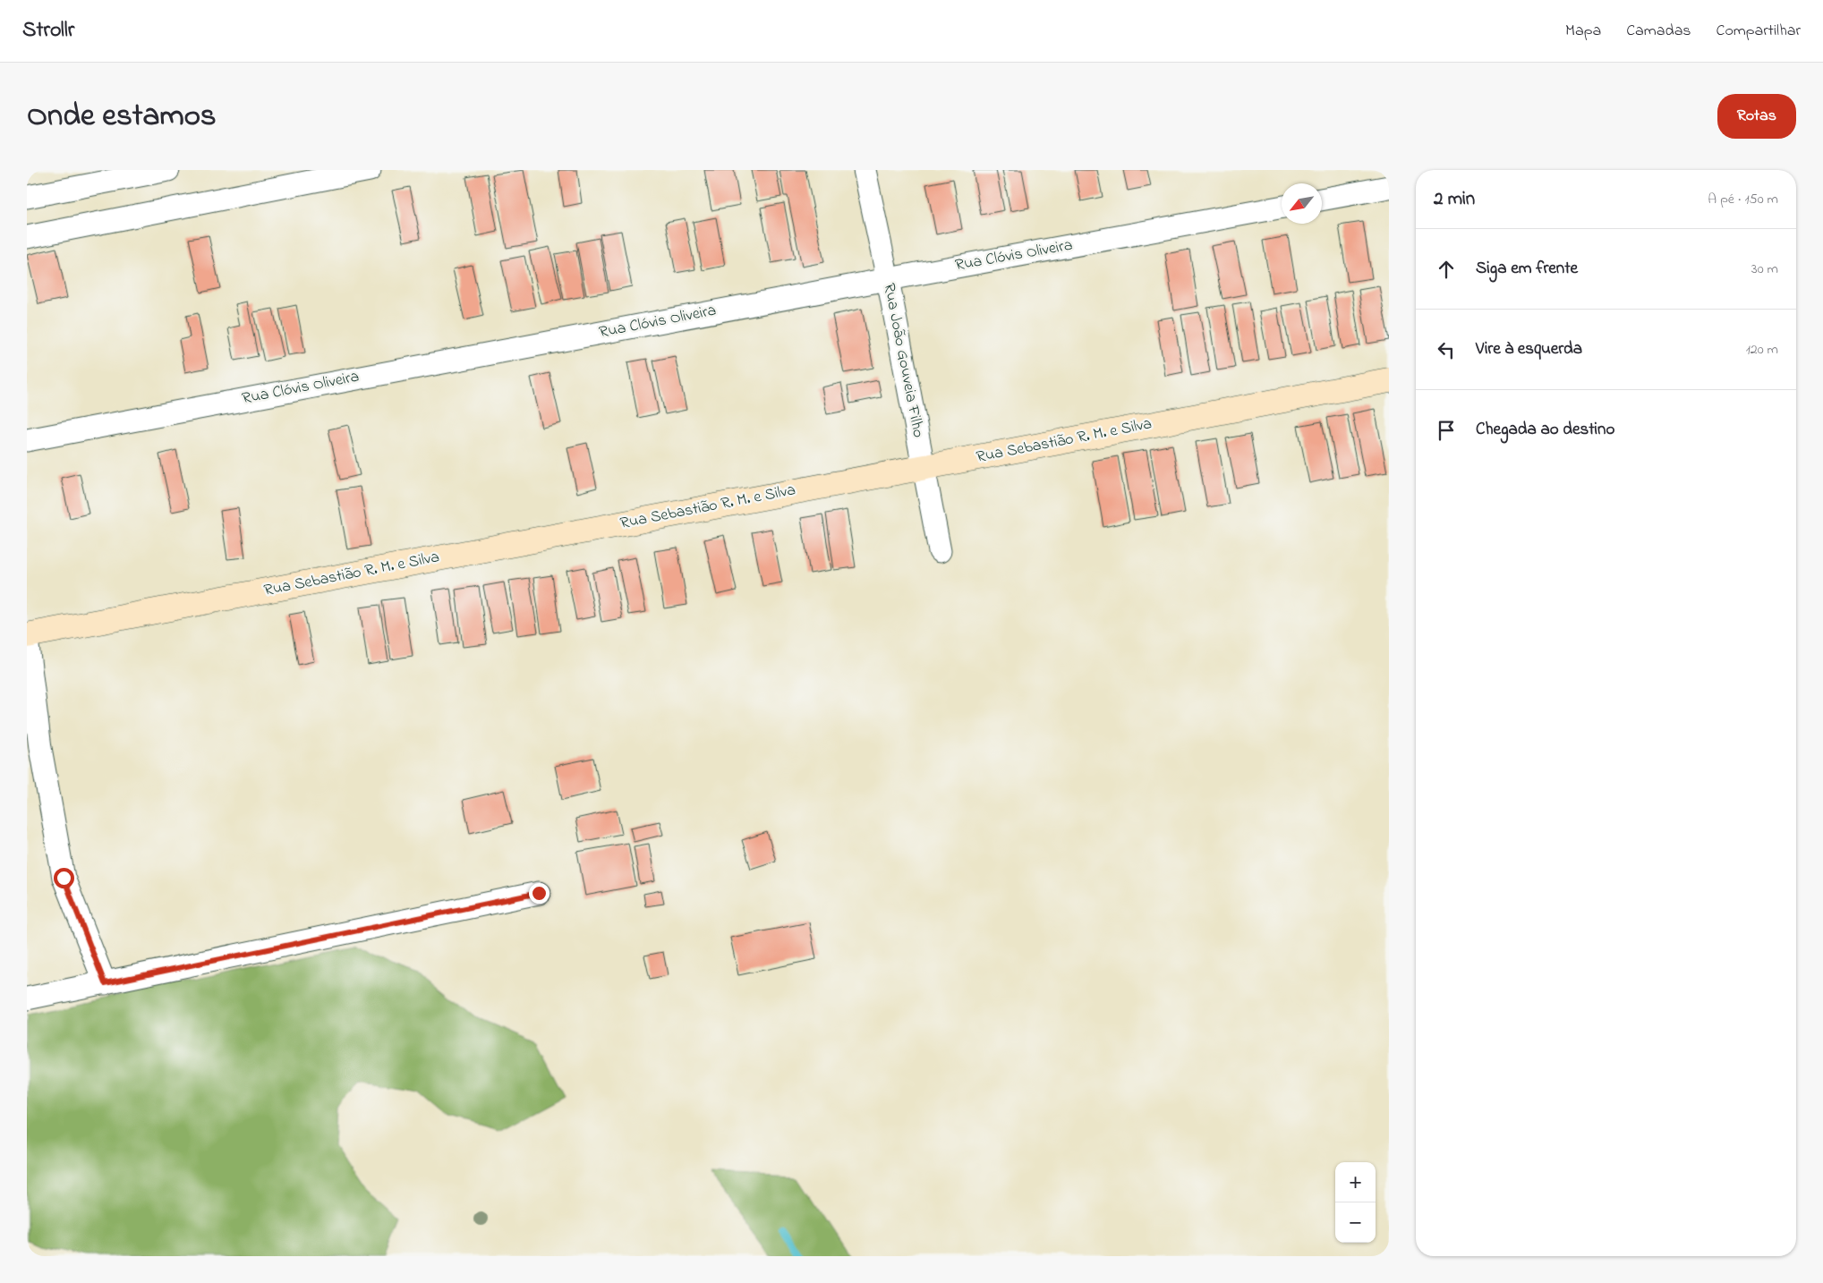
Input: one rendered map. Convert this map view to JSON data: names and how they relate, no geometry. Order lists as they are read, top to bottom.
{
  "streets": {
    "street": ["Rua Clóvis Oliveira", "Rua João Gouveia Filho", "Rua Sebastião R. M. e Silva"]
  },
  "crossings": [
    ["Rua Clóvis Oliveira", "Rua João Gouveia Filho"],
    ["Rua João Gouveia Filho", "Rua Sebastião R. M. e Silva"]
  ],
  "north": "bottom left",
  "page": {
    "header": "Strollr",
    "nav": ["Mapa", "Camadas", "Compartilhar"],
    "title": "Onde estamos",
    "buttons": "Rotas",
    "heading": ["2 min", "A pé · 150 m"],
    "list": [
      ["Siga em frente", "30 m"],
      ["Vire à esquerda", "120 m"],
      "Chegada ao destino"
    ],
    "map_buttons": ["+", "−"]
  }
}
